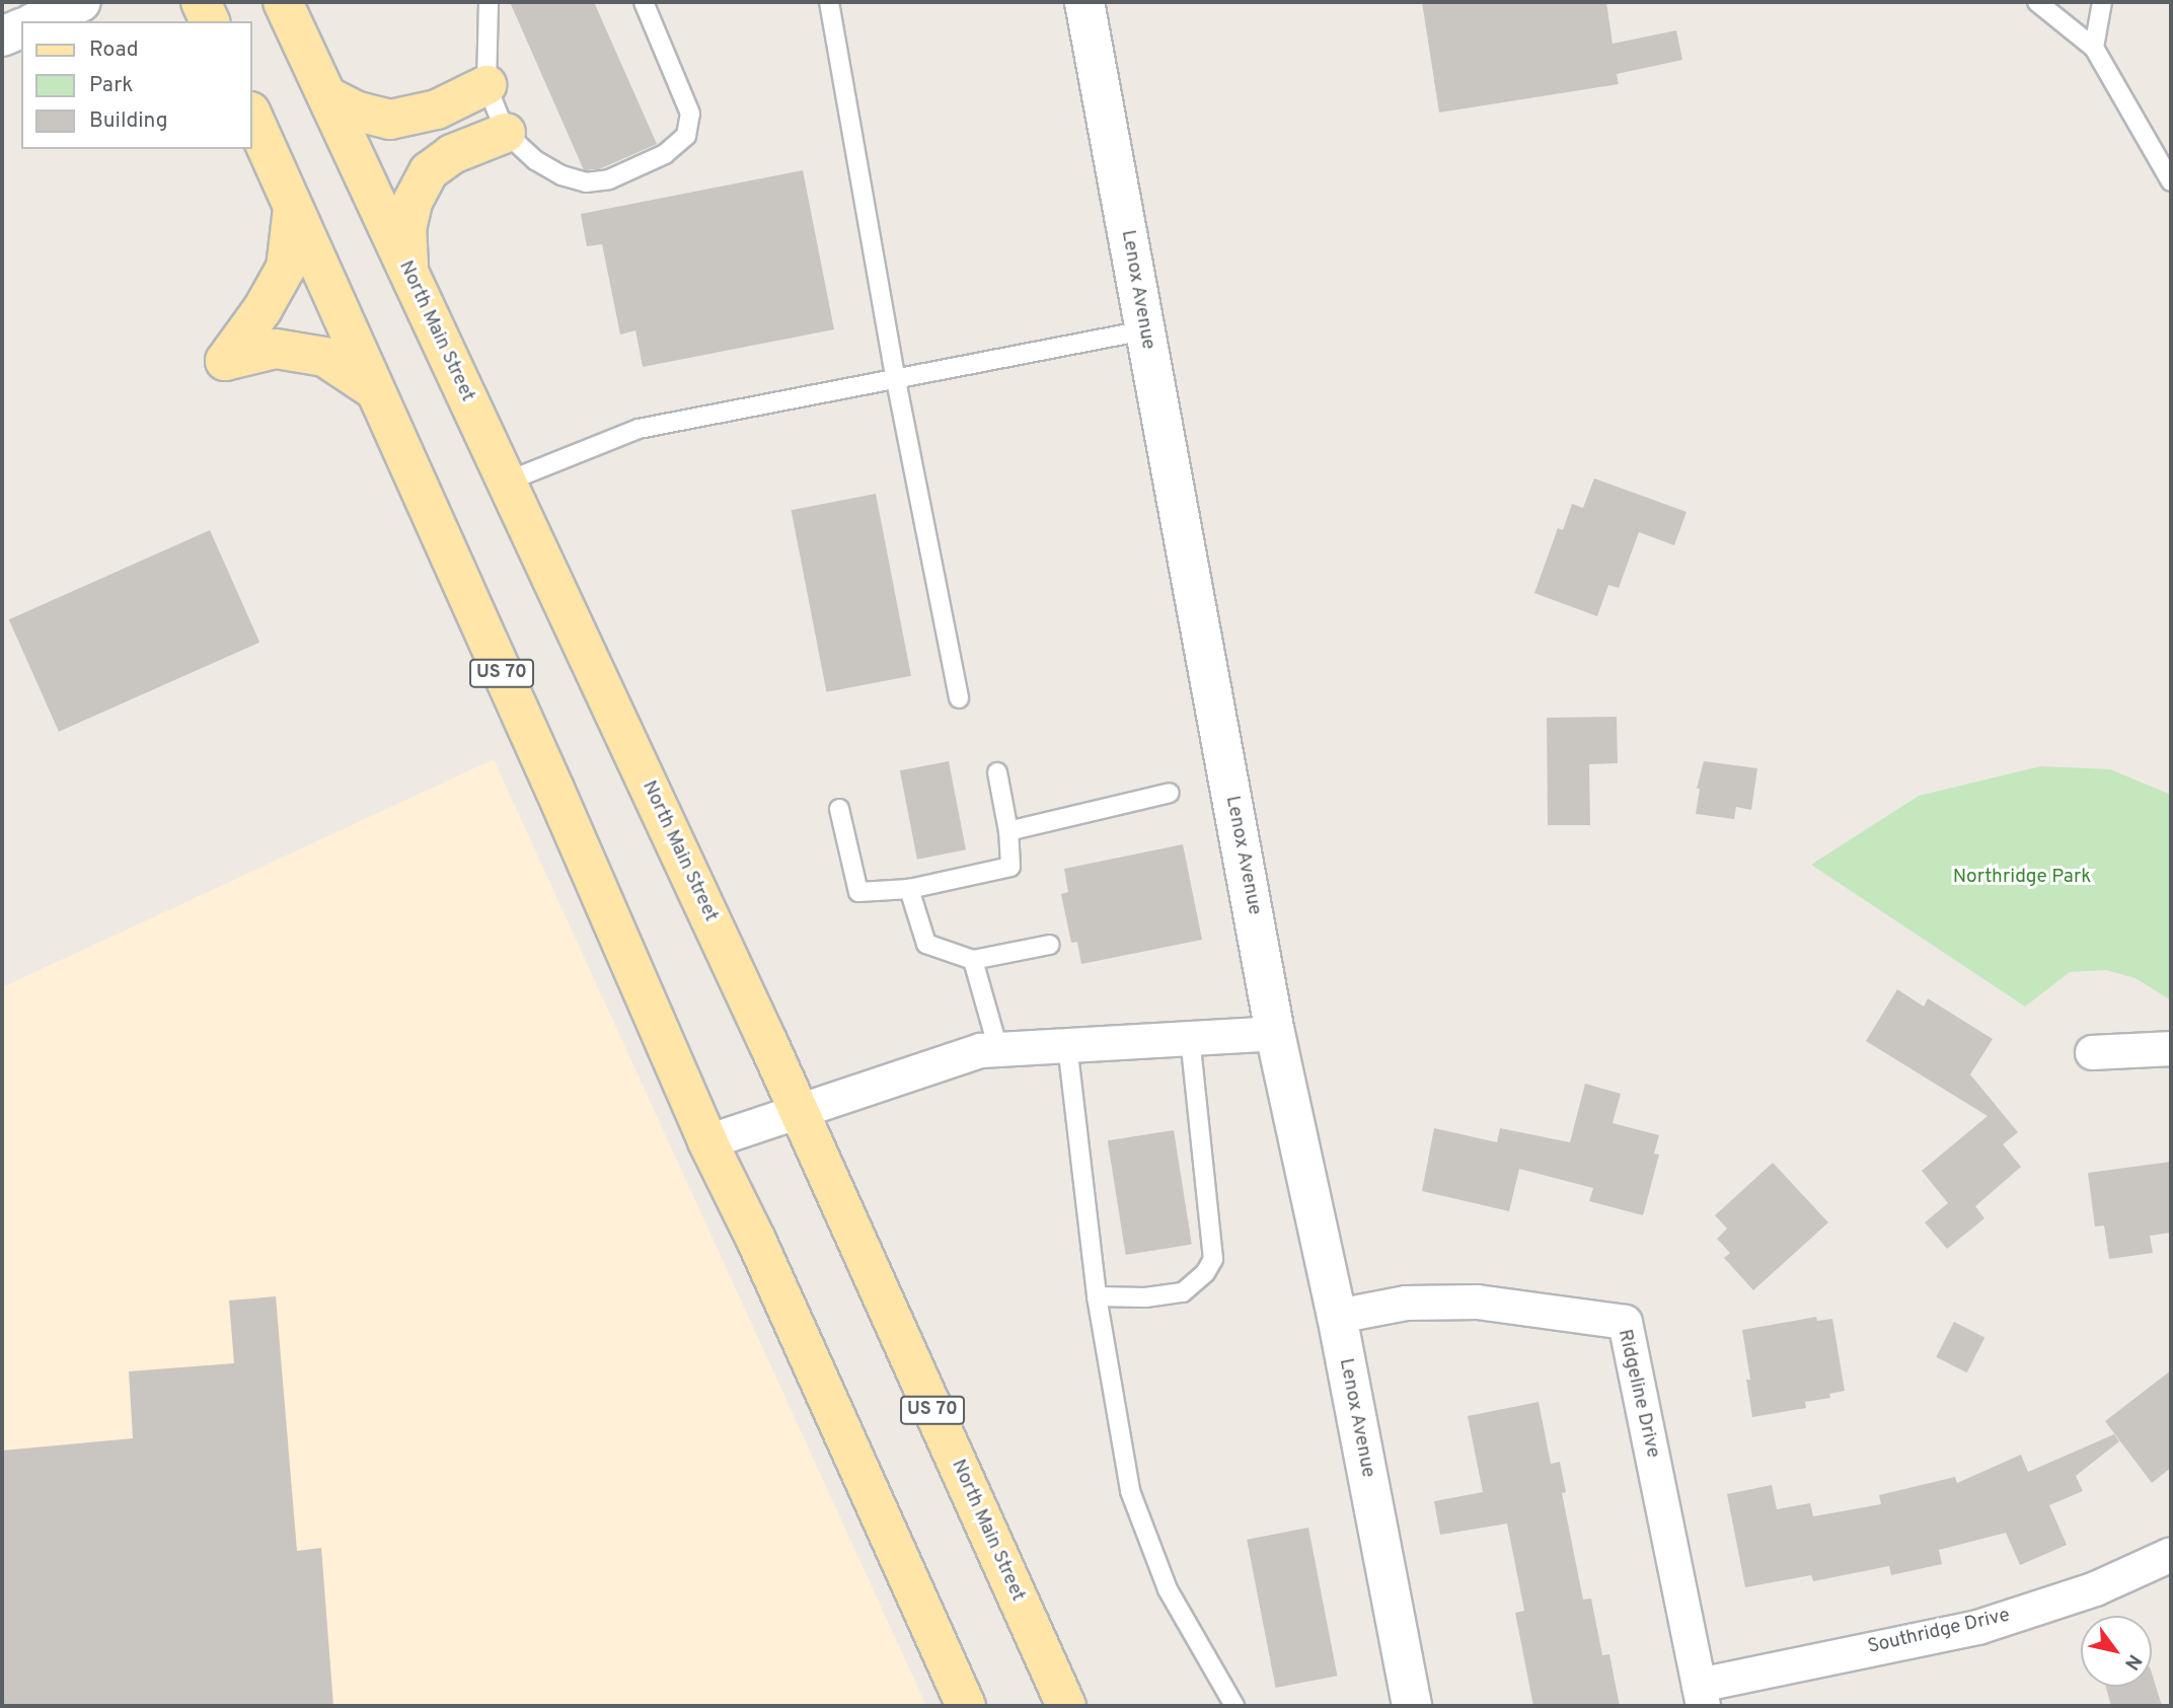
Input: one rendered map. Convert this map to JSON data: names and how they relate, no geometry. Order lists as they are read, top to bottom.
{
  "streets": {
    "main road": ["North Main Street", "US 70"],
    "street": ["Lenox Avenue", "Ridgeline Drive", "Southridge Drive"]
  },
  "crossings": [
    ["Lenox Avenue", "Ridgeline Drive"],
    ["Ridgeline Drive", "Southridge Drive"]
  ],
  "parks": ["Northridge Park"],
  "legend": ["Road", "Park", "Building"],
  "north": "bottom right"
}
